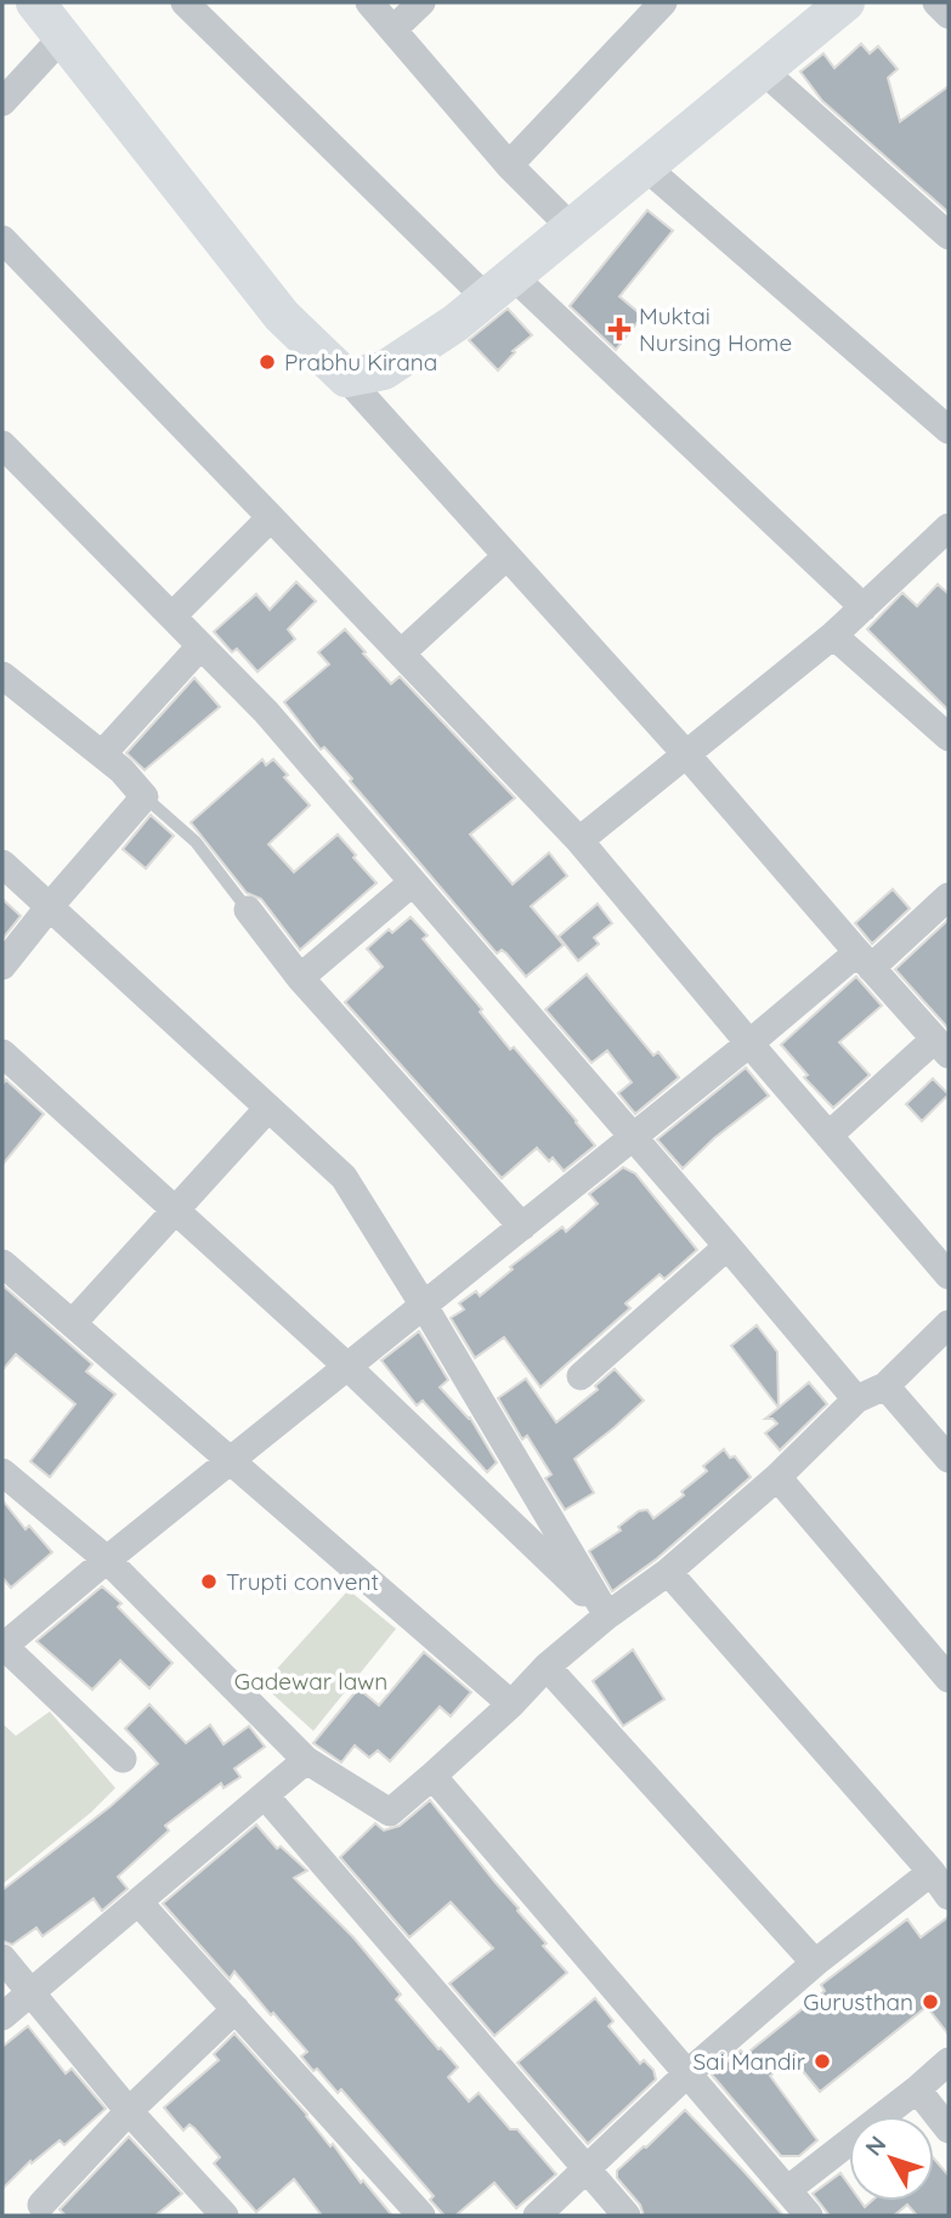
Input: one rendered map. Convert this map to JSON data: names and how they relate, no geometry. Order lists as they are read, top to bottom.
{
  "parks": ["Gadewar lawn"],
  "places": {
    "health": ["Muktai Nursing Home"],
    "other": [
      "Prabhu Kirana",
      "Trupti convent",
      "Gurusthan",
      "Sai Mandir"
    ]
  },
  "north": "top left"
}
